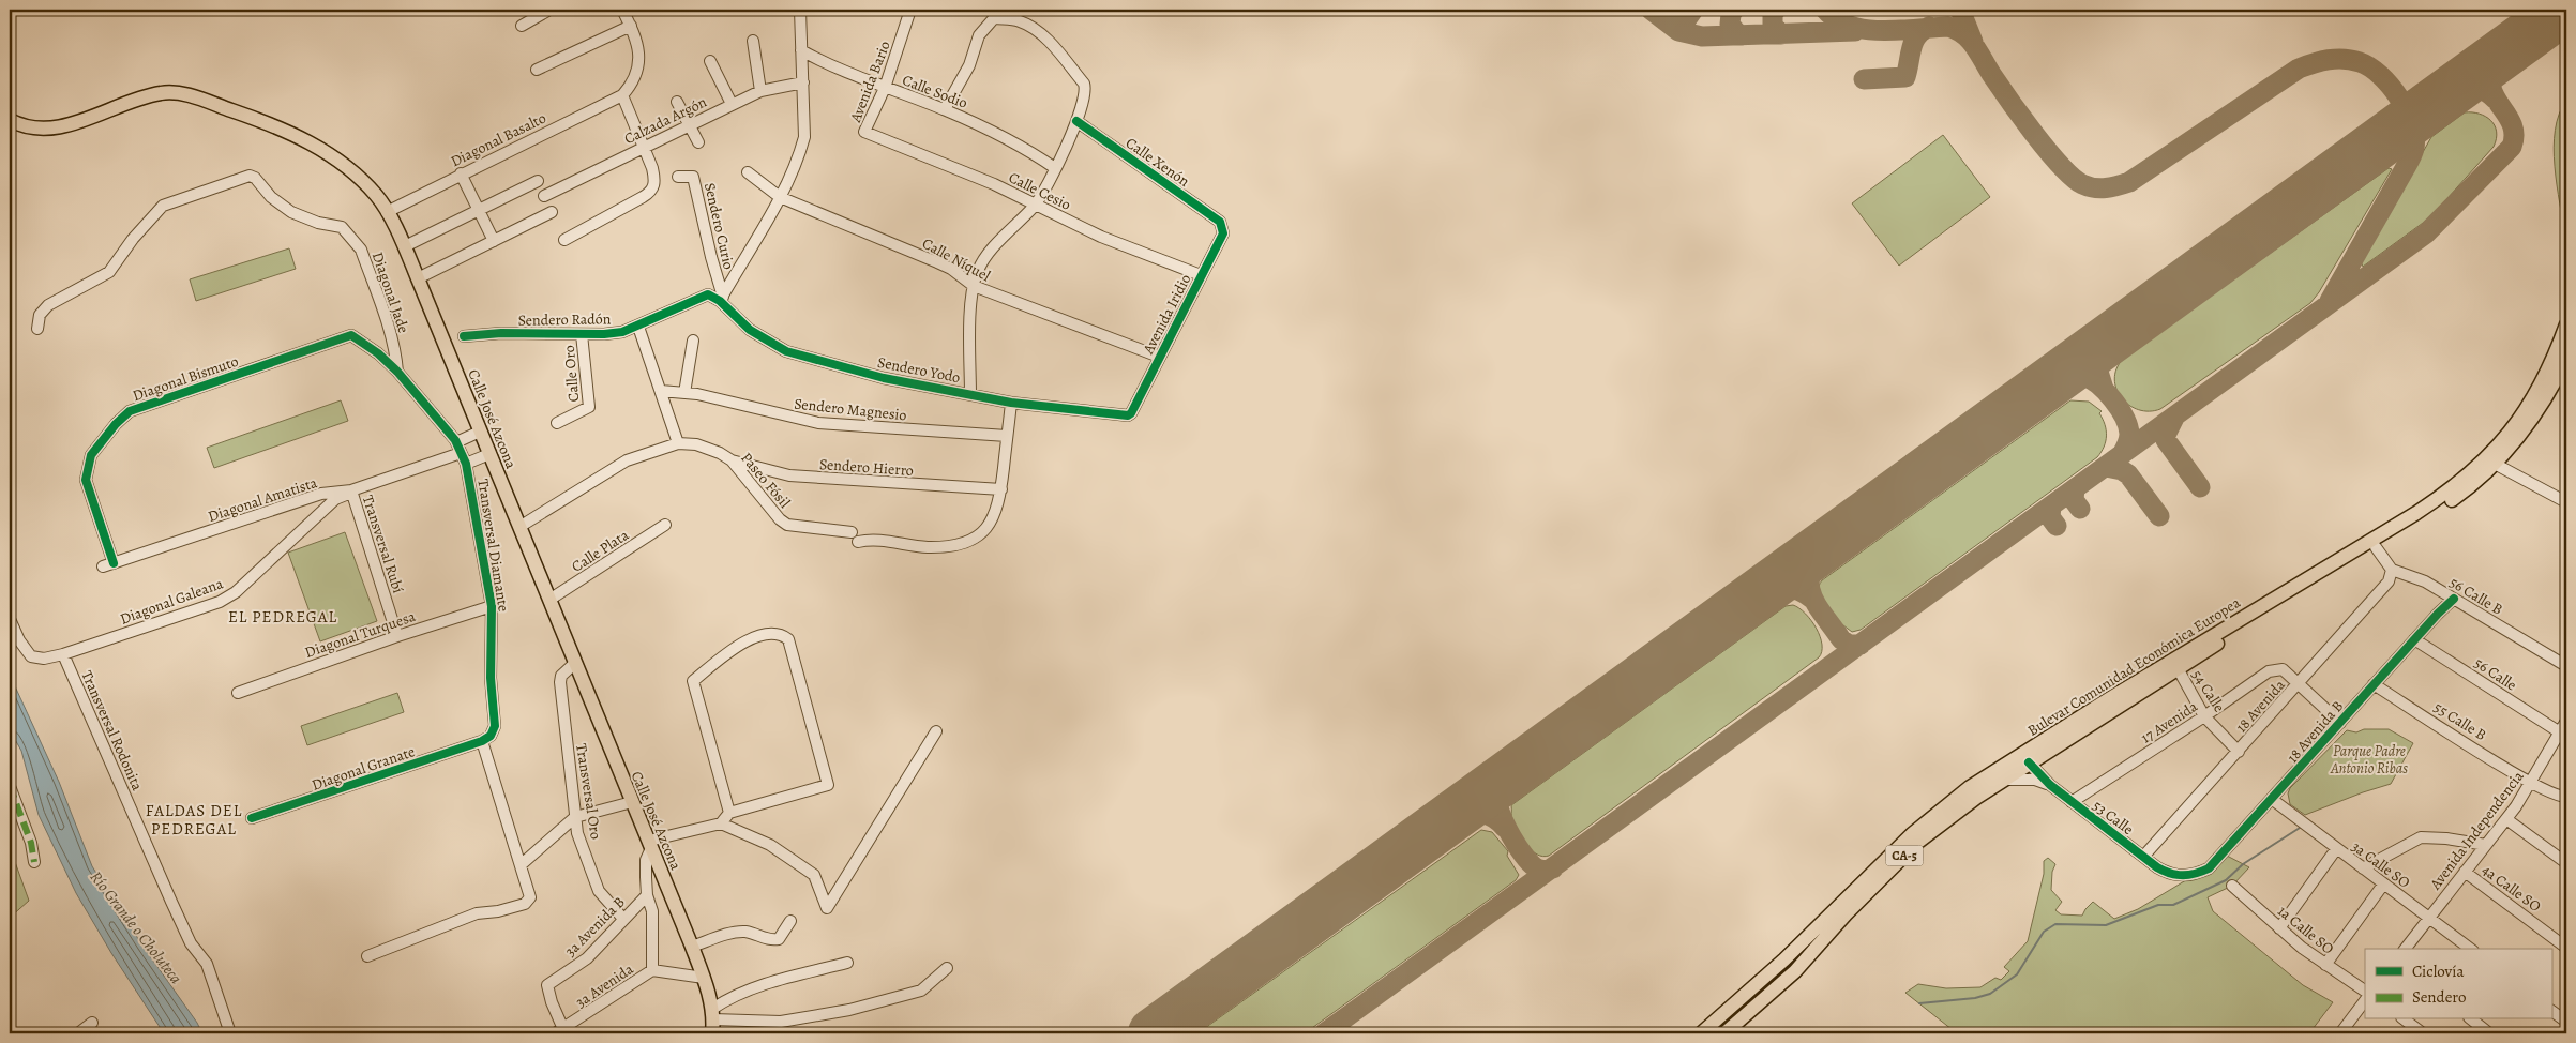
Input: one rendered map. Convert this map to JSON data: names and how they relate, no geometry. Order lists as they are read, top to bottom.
{
  "streets": {
    "main road": ["Calle José Azcona", "Bulevar Comunidad Económica Europea", "CA-5"],
    "street": [
      "Avenida Bario",
      "Calle Sodio",
      "Calzada Argón",
      "Diagonal Basalto",
      "Calle Xenón",
      "Calle Cesio",
      "Sendero Curio",
      "Calle Níquel",
      "Diagonal Jade",
      "Avenida Iridio",
      "Sendero Radón",
      "Sendero Yodo",
      "Calle Oro",
      "Diagonal Bismuto",
      "Sendero Magnesio",
      "Sendero Hierro",
      "Paseo Fósil",
      "Diagonal Amatista",
      "Transversal Rubí",
      "Transversal Diamante",
      "Calle Plata",
      "56 Calle B",
      "Diagonal Galeana",
      "Diagonal Turquesa",
      "56 Calle",
      "54 Calle",
      "18 Avenida",
      "55 Calle B",
      "17 Avenida",
      "Transversal Rodonita",
      "18 Avenida B",
      "Diagonal Granate",
      "Transversal Oro",
      "53 Calle",
      "Avenida Independencia",
      "3a Calle SO",
      "4a Calle SO",
      "3a Avenida B",
      "1a Calle SO",
      "3a Avenida"
    ]
  },
  "crossings": [
    ["Avenida Bario", "Calle Sodio"],
    ["Avenida Bario", "Calle Cesio"],
    ["Diagonal Basalto", "Calle José Azcona"],
    ["Calle Xenón", "Avenida Iridio"],
    ["Calle Cesio", "Avenida Iridio"],
    ["Sendero Curio", "Sendero Radón"],
    ["Sendero Curio", "Sendero Yodo"],
    ["Calle Níquel", "Avenida Iridio"],
    ["Diagonal Jade", "Transversal Diamante"],
    ["Avenida Iridio", "Sendero Yodo"],
    ["Sendero Radón", "Sendero Yodo"],
    ["Sendero Radón", "Calle Oro"],
    ["Sendero Yodo", "Paseo Fósil"],
    ["Diagonal Bismuto", "Diagonal Amatista"],
    ["Diagonal Bismuto", "Transversal Diamante"],
    ["Sendero Magnesio", "Paseo Fósil"],
    ["Calle José Azcona", "Paseo Fósil"],
    ["Calle José Azcona", "Calle Plata"],
    ["Calle José Azcona", "Transversal Oro"],
    ["Calle José Azcona", "3a Avenida"],
    ["Sendero Hierro", "Paseo Fósil"],
    ["Diagonal Amatista", "Transversal Rubí"],
    ["Diagonal Amatista", "Transversal Diamante"],
    ["Diagonal Amatista", "Diagonal Galeana"],
    ["Transversal Rubí", "Diagonal Galeana"],
    ["Transversal Rubí", "Diagonal Turquesa"],
    ["Transversal Diamante", "Diagonal Turquesa"],
    ["Transversal Diamante", "Diagonal Granate"],
    ["56 Calle B", "18 Avenida"],
    ["56 Calle B", "18 Avenida B"],
    ["Diagonal Galeana", "Transversal Rodonita"],
    ["Bulevar Comunidad Económica Europea", "54 Calle"],
    ["Bulevar Comunidad Económica Europea", "53 Calle"],
    ["56 Calle", "18 Avenida B"],
    ["56 Calle", "Avenida Independencia"],
    ["54 Calle", "18 Avenida"],
    ["54 Calle", "17 Avenida"],
    ["18 Avenida", "17 Avenida"],
    ["18 Avenida", "53 Calle"],
    ["55 Calle B", "18 Avenida B"],
    ["55 Calle B", "Avenida Independencia"],
    ["17 Avenida", "53 Calle"],
    ["18 Avenida B", "53 Calle"],
    ["18 Avenida B", "3a Calle SO"],
    ["Transversal Oro", "3a Avenida B"],
    ["Avenida Independencia", "3a Calle SO"],
    ["Avenida Independencia", "4a Calle SO"],
    ["3a Avenida B", "3a Avenida"]
  ],
  "districts": ["EL PEDREGAL", "FALDAS DEL PEDREGAL"],
  "water": ["Río Grande o Choluteca"],
  "parks": ["Parque Padre Antonio Ribas"],
  "legend": ["Ciclovía", "Sendero"]
}
